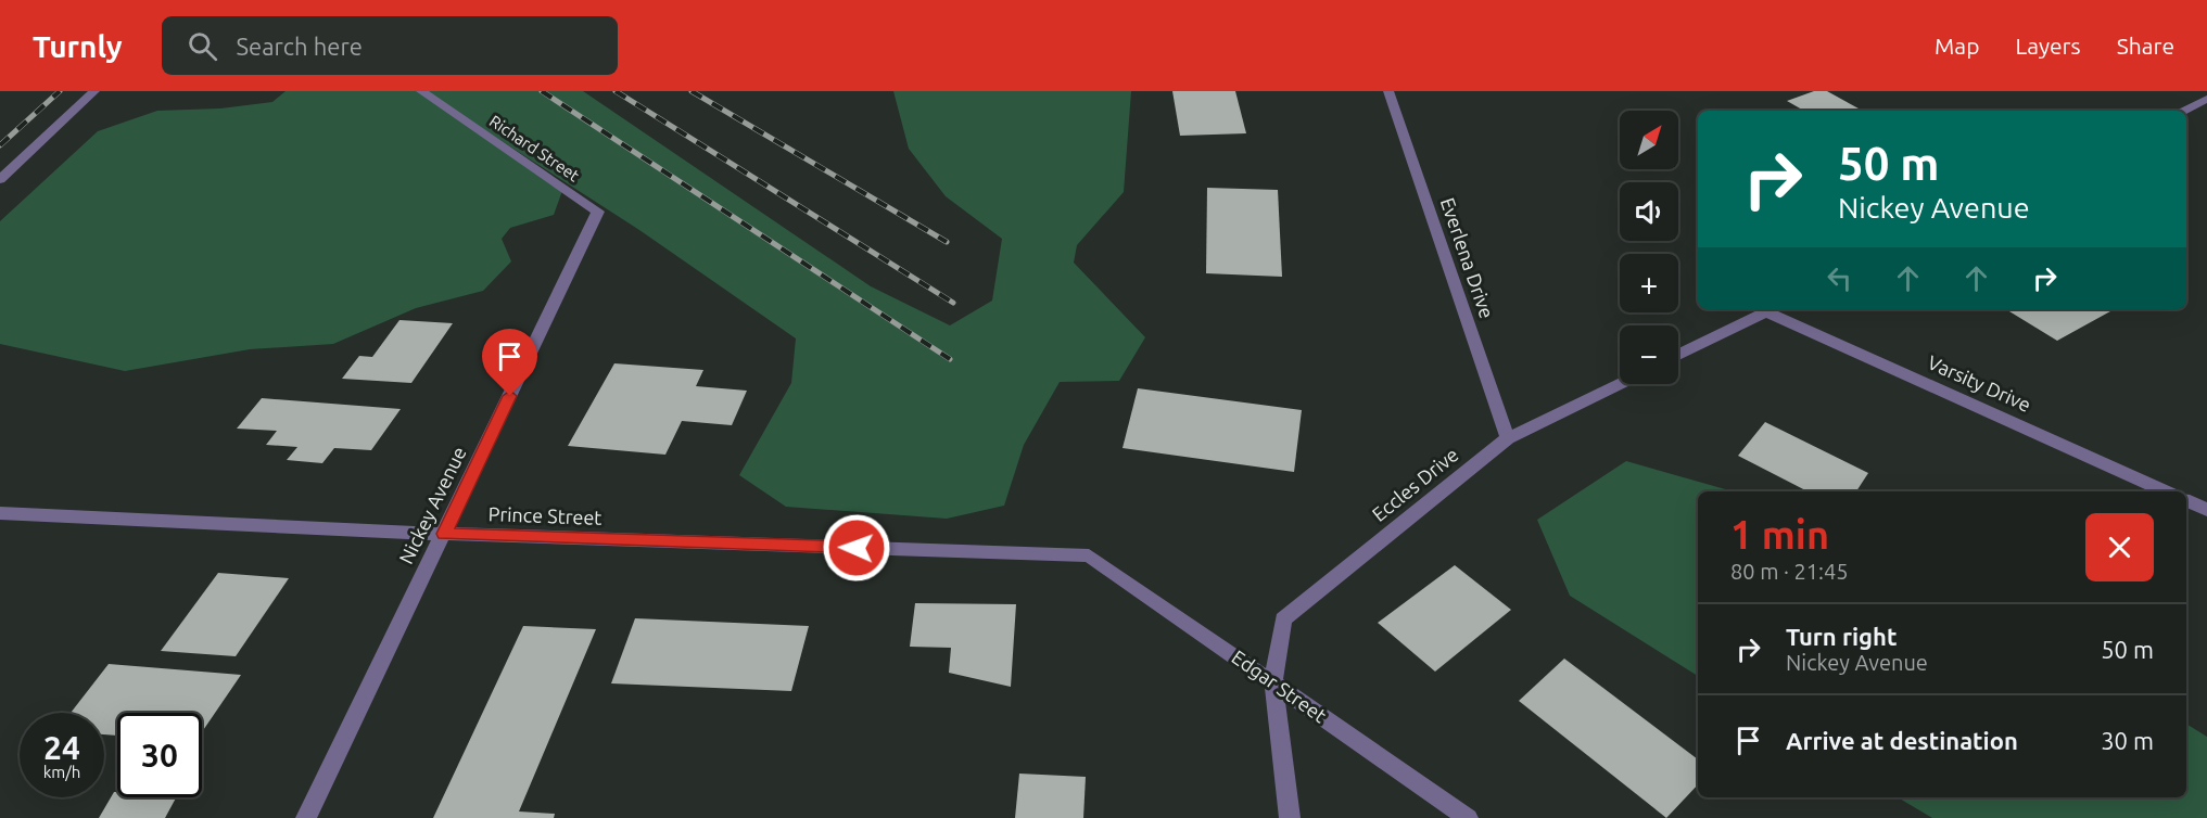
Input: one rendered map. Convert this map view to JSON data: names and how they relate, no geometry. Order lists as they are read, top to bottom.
{
  "streets": {
    "street": [
      "Richard Street",
      "Everlena Drive",
      "Varsity Drive",
      "Eccles Drive",
      "Nickey Avenue",
      "Prince Street",
      "Edgar Street"
    ]
  },
  "crossings": [
    ["Richard Street", "Nickey Avenue"],
    ["Everlena Drive", "Eccles Drive"],
    ["Eccles Drive", "Edgar Street"],
    ["Nickey Avenue", "Prince Street"],
    ["Prince Street", "Edgar Street"]
  ],
  "north": "top right",
  "page": {
    "header": "Turnly",
    "search": "Search here",
    "nav": ["Map", "Layers", "Share"],
    "map_buttons": ["+", "−"],
    "turn": ["50 m", "Nickey Avenue"],
    "heading": ["1 min", "80 m · 21:45"],
    "list": [
      {
        "name": "Turn right",
        "note": "Nickey Avenue",
        "value": "50 m"
      },
      {
        "name": "Arrive at destination",
        "value": "30 m"
      }
    ],
    "speed": "24 km/h",
    "limit": "30"
  }
}
